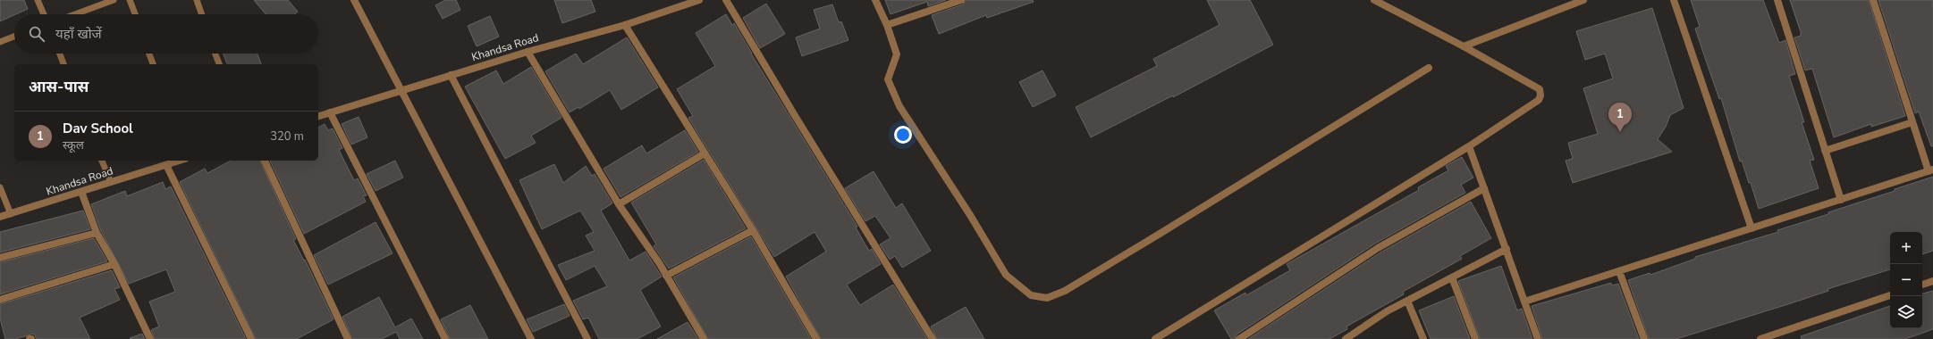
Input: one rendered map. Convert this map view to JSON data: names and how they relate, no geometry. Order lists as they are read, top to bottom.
{
  "streets": {
    "street": ["Khandsa Road"]
  },
  "page": {
    "search": "यहाँ खोजें",
    "heading": "आस-पास",
    "pins": "1",
    "list": [
      {
        "mark": "1",
        "name": "Dav School",
        "note": "स्कूल",
        "value": "320 m"
      }
    ],
    "map_buttons": ["+", "−"]
  }
}
